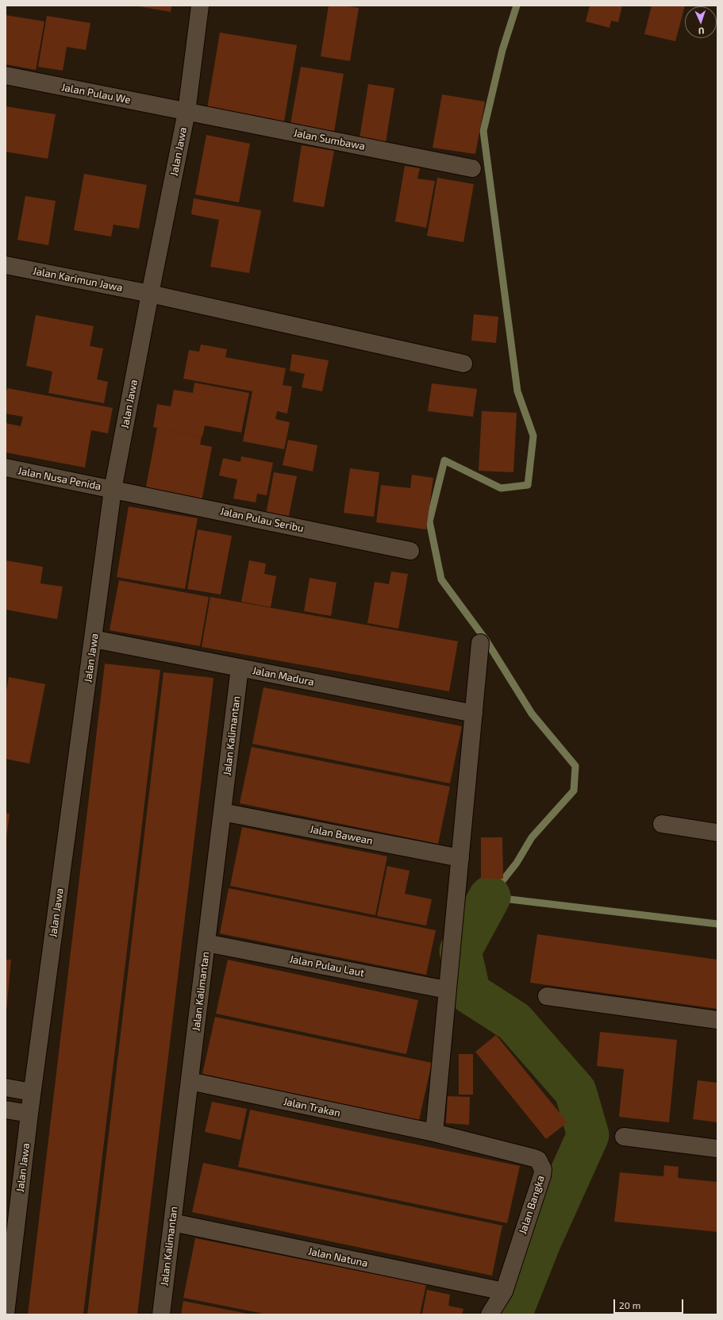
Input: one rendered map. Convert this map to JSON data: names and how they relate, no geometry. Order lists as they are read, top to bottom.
{
  "streets": {
    "street": [
      "Jalan Pulau We",
      "Jalan Sumbawa",
      "Jalan Jawa",
      "Jalan Karimun Jawa",
      "Jalan Nusa Penida",
      "Jalan Pulau Seribu",
      "Jalan Madura",
      "Jalan Kalimantan",
      "Jalan Bawean",
      "Jalan Pulau Laut",
      "Jalan Trakan",
      "Jalan Bangka",
      "Jalan Natuna"
    ]
  },
  "crossings": [
    ["Jalan Pulau We", "Jalan Sumbawa"],
    ["Jalan Pulau We", "Jalan Jawa"],
    ["Jalan Sumbawa", "Jalan Jawa"],
    ["Jalan Jawa", "Jalan Karimun Jawa"],
    ["Jalan Jawa", "Jalan Nusa Penida"],
    ["Jalan Jawa", "Jalan Pulau Seribu"],
    ["Jalan Jawa", "Jalan Madura"],
    ["Jalan Nusa Penida", "Jalan Pulau Seribu"],
    ["Jalan Madura", "Jalan Kalimantan"],
    ["Jalan Kalimantan", "Jalan Bawean"],
    ["Jalan Kalimantan", "Jalan Pulau Laut"],
    ["Jalan Kalimantan", "Jalan Trakan"],
    ["Jalan Kalimantan", "Jalan Natuna"],
    ["Jalan Trakan", "Jalan Bangka"],
    ["Jalan Bangka", "Jalan Natuna"]
  ],
  "scale_bar": "20 m",
  "north": "bottom"
}
